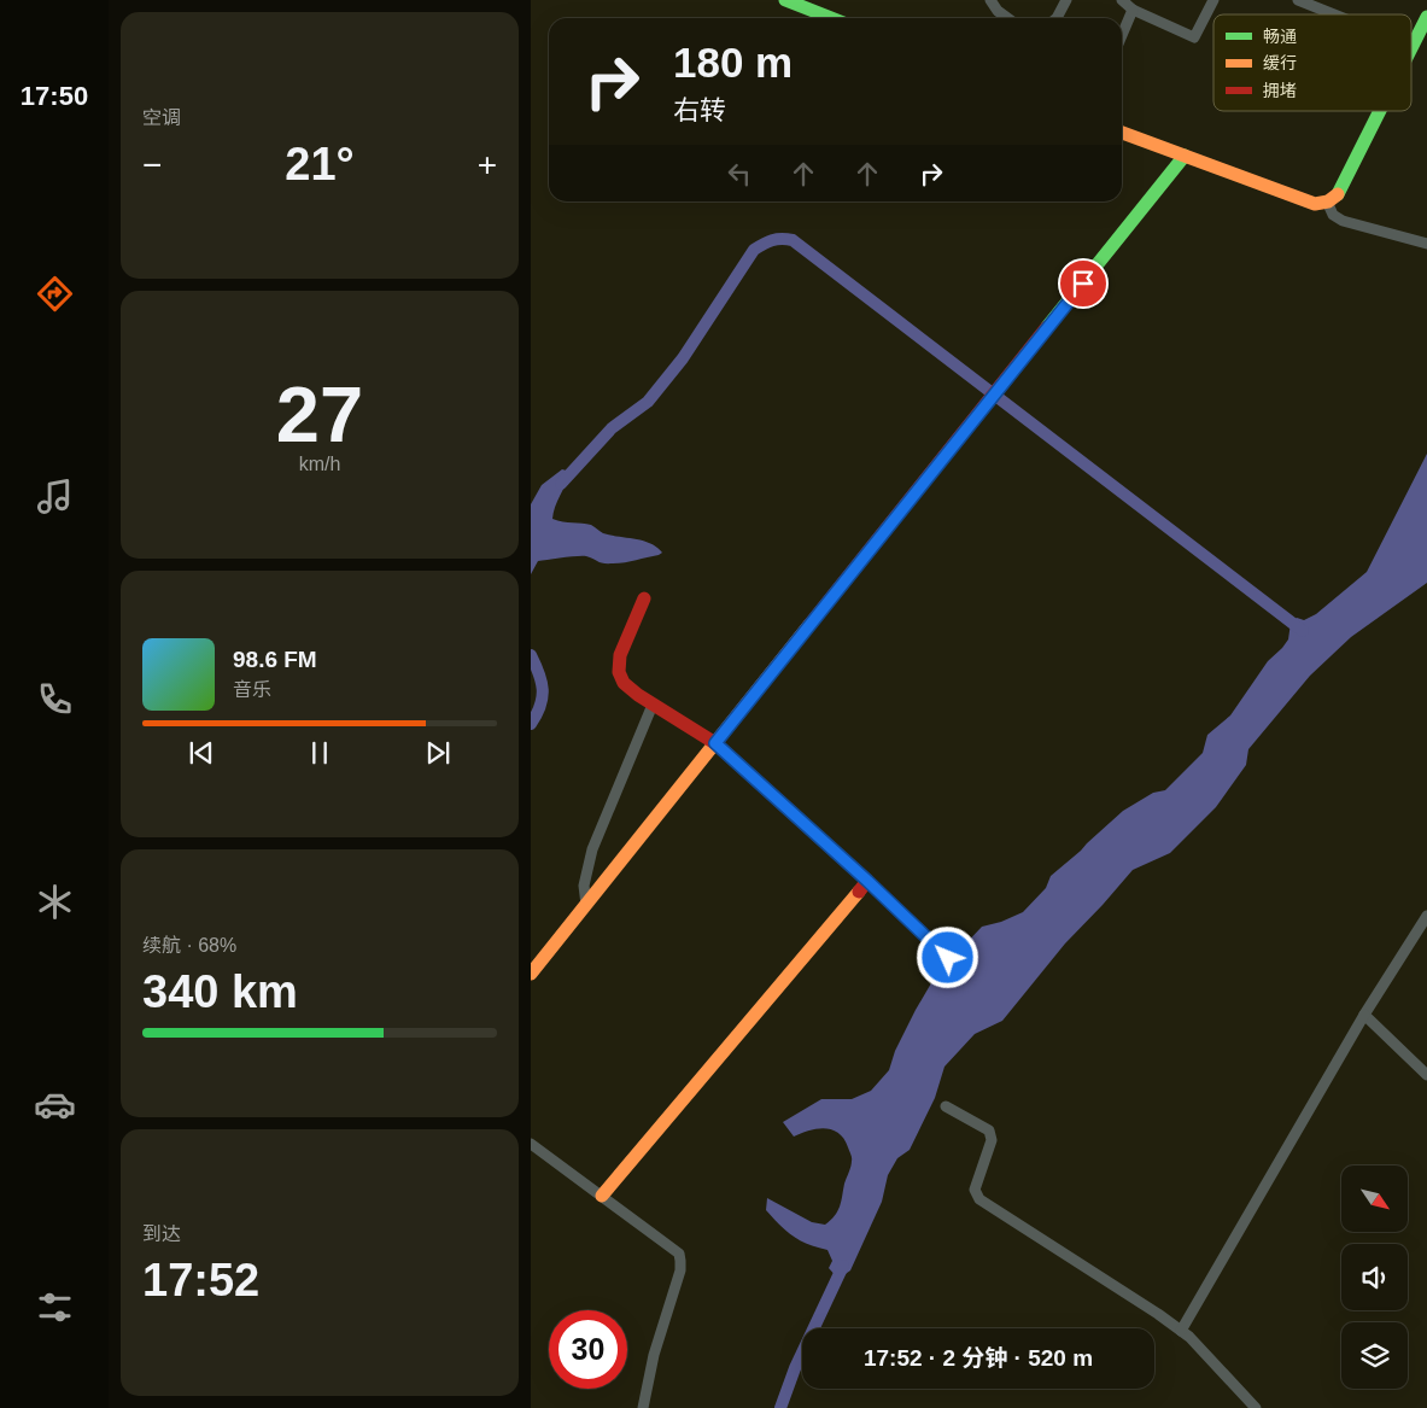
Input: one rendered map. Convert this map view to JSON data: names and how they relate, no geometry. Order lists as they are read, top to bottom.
{
  "legend": ["畅通", "缓行", "拥堵"],
  "north": "bottom right",
  "page": {
    "tabs": "17:50",
    "tile": [
      "空调",
      ["27", "km/h"],
      ["续航 · 68%", "340 km"],
      ["到达", "17:52"]
    ],
    "turn": ["180 m", "右转"],
    "heat": ["−", "21°", "+"],
    "song": ["98.6 FM", "音乐"],
    "limit": "30",
    "trip": "17:52 · 2 分钟 · 520 m"
  }
}
